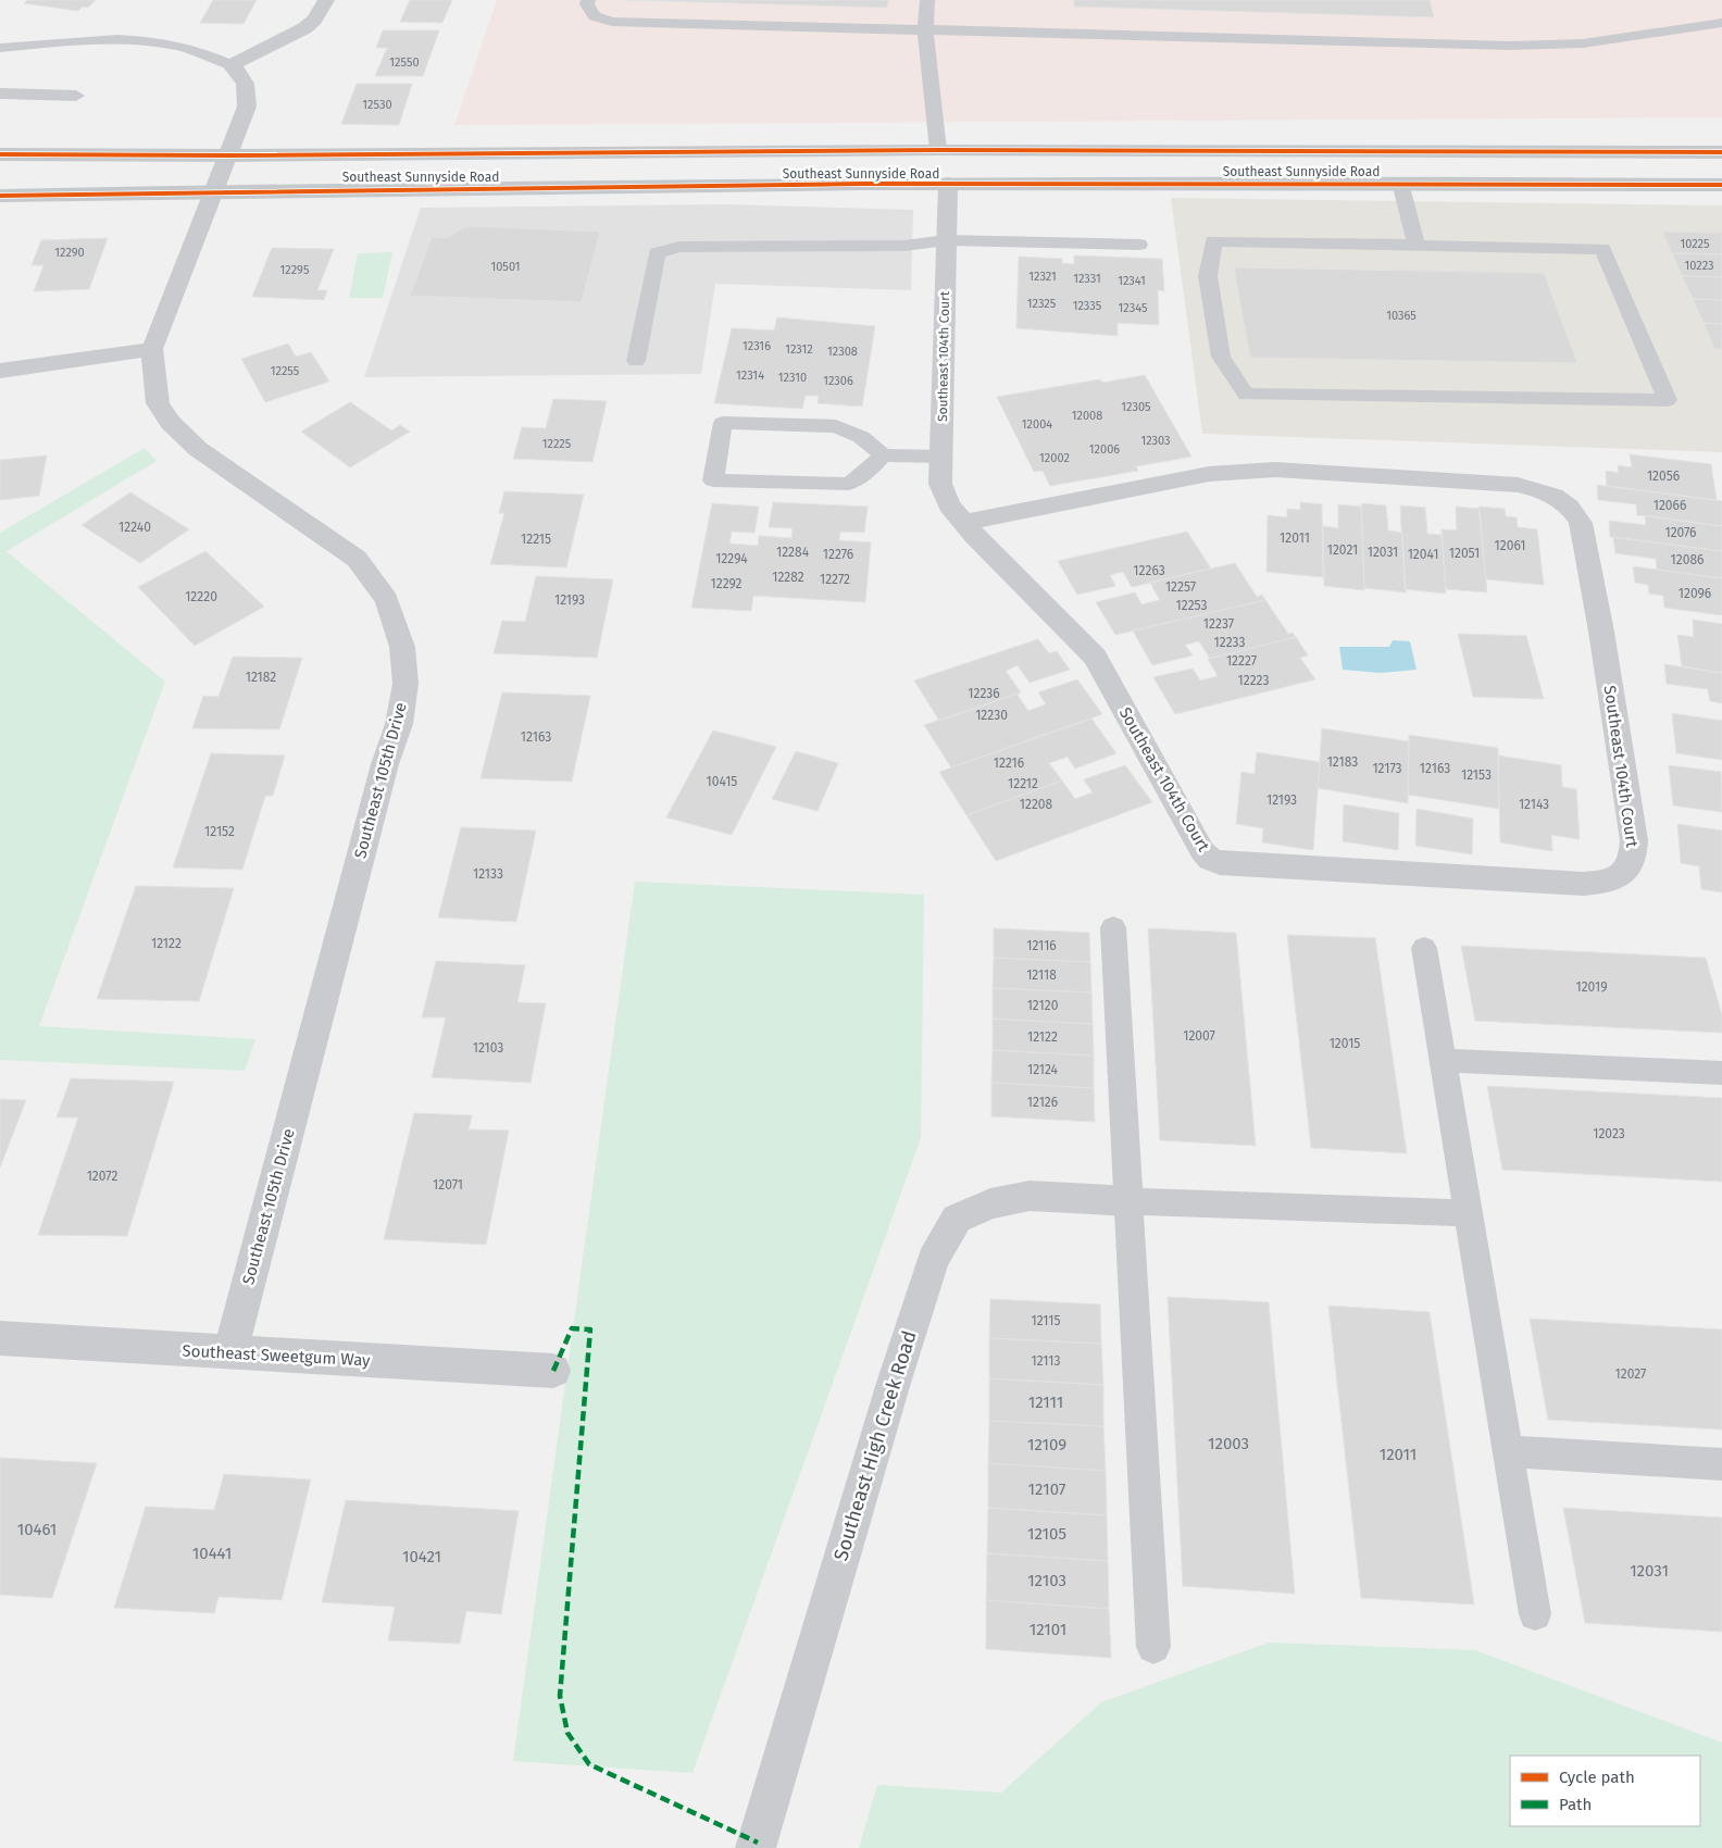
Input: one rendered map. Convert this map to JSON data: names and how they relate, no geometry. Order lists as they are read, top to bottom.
{
  "streets": {
    "main road": ["Southeast Sunnyside Road"],
    "street": [
      "Southeast 104th Court",
      "Southeast 105th Drive",
      "Southeast Sweetgum Way",
      "Southeast High Creek Road"
    ]
  },
  "crossings": [
    ["Southeast Sunnyside Road", "Southeast 104th Court"],
    ["Southeast Sunnyside Road", "Southeast 105th Drive"],
    ["Southeast 105th Drive", "Southeast Sweetgum Way"]
  ],
  "house_numbers": [
    "12550",
    "12530",
    "10225",
    "12290",
    "10223",
    "10501",
    "12295",
    "12321",
    "12331",
    "12341",
    "12325",
    "12335",
    "12345",
    "10365",
    "12316",
    "12312",
    "12308",
    "12255",
    "12314",
    "12310",
    "12306",
    "12305",
    "12008",
    "12004",
    "12303",
    "12225",
    "12006",
    "12002",
    "12056",
    "12066",
    "12240",
    "12076",
    "12011",
    "12215",
    "12061",
    "12021",
    "12284",
    "12031",
    "12051",
    "12276",
    "12041",
    "12294",
    "12086",
    "12263",
    "12282",
    "12272",
    "12292",
    "12257",
    "12096",
    "12220",
    "12193",
    "12253",
    "12237",
    "12233",
    "12227",
    "12182",
    "12223",
    "12236",
    "12230",
    "12163",
    "12183",
    "12216",
    "12173",
    "12163",
    "12153",
    "10415",
    "12212",
    "12193",
    "12208",
    "12143",
    "12152",
    "12133",
    "12122",
    "12116",
    "12118",
    "12019",
    "12120",
    "12007",
    "12122",
    "12015",
    "12103",
    "12124",
    "12126",
    "12023",
    "12072",
    "12071",
    "12115",
    "12113",
    "12027",
    "12111",
    "12003",
    "12109",
    "12011",
    "12107",
    "10461",
    "12105",
    "10441",
    "10421",
    "12031",
    "12103",
    "12101"
  ],
  "legend": ["Cycle path", "Path"]
}
